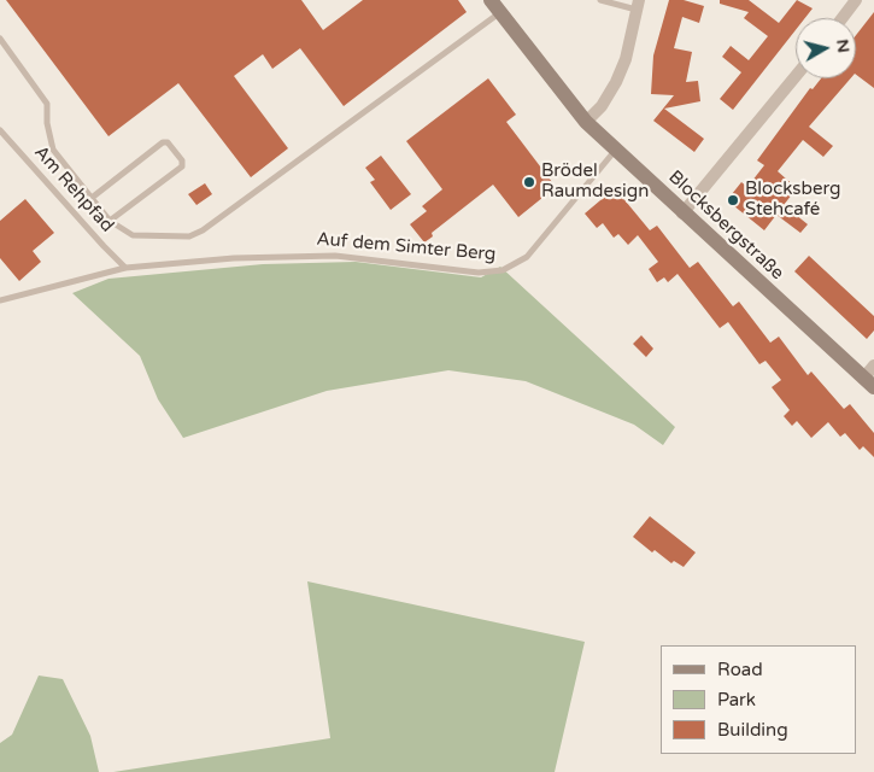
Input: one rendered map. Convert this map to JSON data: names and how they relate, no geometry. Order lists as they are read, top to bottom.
{
  "streets": {
    "main road": ["Blocksbergstraße"],
    "lane": ["Am Rehpfad", "Auf dem Simter Berg"]
  },
  "crossings": [
    ["Am Rehpfad", "Auf dem Simter Berg"],
    ["Blocksbergstraße", "Auf dem Simter Berg"]
  ],
  "places": ["Brödel Raumdesign", "Blocksberg Stehcafé"],
  "legend": ["Road", "Park", "Building"],
  "north": "right"
}
